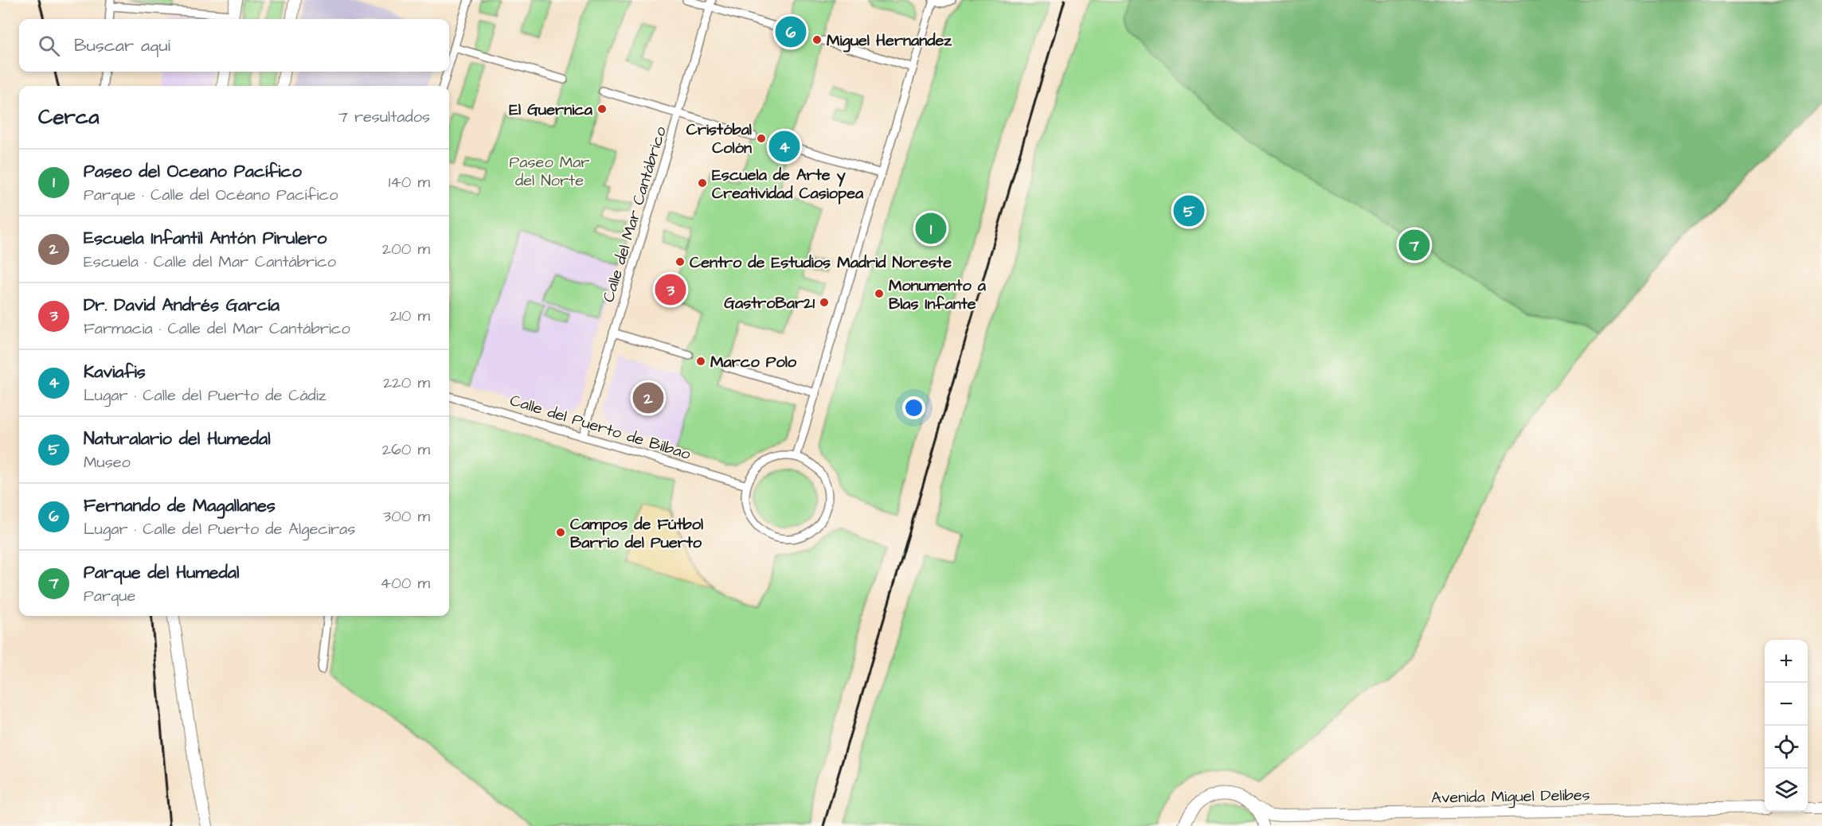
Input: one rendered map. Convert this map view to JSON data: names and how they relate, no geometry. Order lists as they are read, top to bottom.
{
  "streets": {
    "main road": ["Avenida Miguel Delibes"],
    "street": ["Calle del Mar Cantábrico", "Calle del Puerto de Bilbao"]
  },
  "crossings": [
    ["Calle del Mar Cantábrico", "Calle del Puerto de Bilbao"]
  ],
  "parks": ["Paseo Mar del Norte"],
  "places": [
    "Miguel Hernandez",
    "El Guernica",
    "Cristóbal Colón",
    "Escuela de Arte y Creatividad Casiopea",
    "Centro de Estudios Madrid Noreste",
    "Monumento a Blas Infante",
    "GastroBar21",
    "Marco Polo",
    "Campos de Fútbol Barrio del Puerto"
  ],
  "page": {
    "pins": [
      "6",
      "4",
      "5",
      "1",
      "7",
      "3",
      "2"
    ],
    "search": "Buscar aquí",
    "heading": ["Cerca", "7 resultados"],
    "list": [
      {
        "mark": "1",
        "name": "Paseo del Oceano Pacífico",
        "note": "Parque · Calle del Océano Pacífico",
        "value": "140 m"
      },
      {
        "mark": "2",
        "name": "Escuela Infantil Antón Pirulero",
        "note": "Escuela · Calle del Mar Cantábrico",
        "value": "200 m"
      },
      {
        "mark": "3",
        "name": "Dr. David Andrés García",
        "note": "Farmacia · Calle del Mar Cantábrico",
        "value": "210 m"
      },
      {
        "mark": "4",
        "name": "Kaviafis",
        "note": "Lugar · Calle del Puerto de Cádiz",
        "value": "220 m"
      },
      {
        "mark": "5",
        "name": "Naturalario del Humedal",
        "note": "Museo",
        "value": "260 m"
      },
      {
        "mark": "6",
        "name": "Fernando de Magallanes",
        "note": "Lugar · Calle del Puerto de Algeciras",
        "value": "300 m"
      },
      {
        "mark": "7",
        "name": "Parque del Humedal",
        "note": "Parque",
        "value": "400 m"
      }
    ],
    "map_buttons": ["+", "−"]
  }
}
